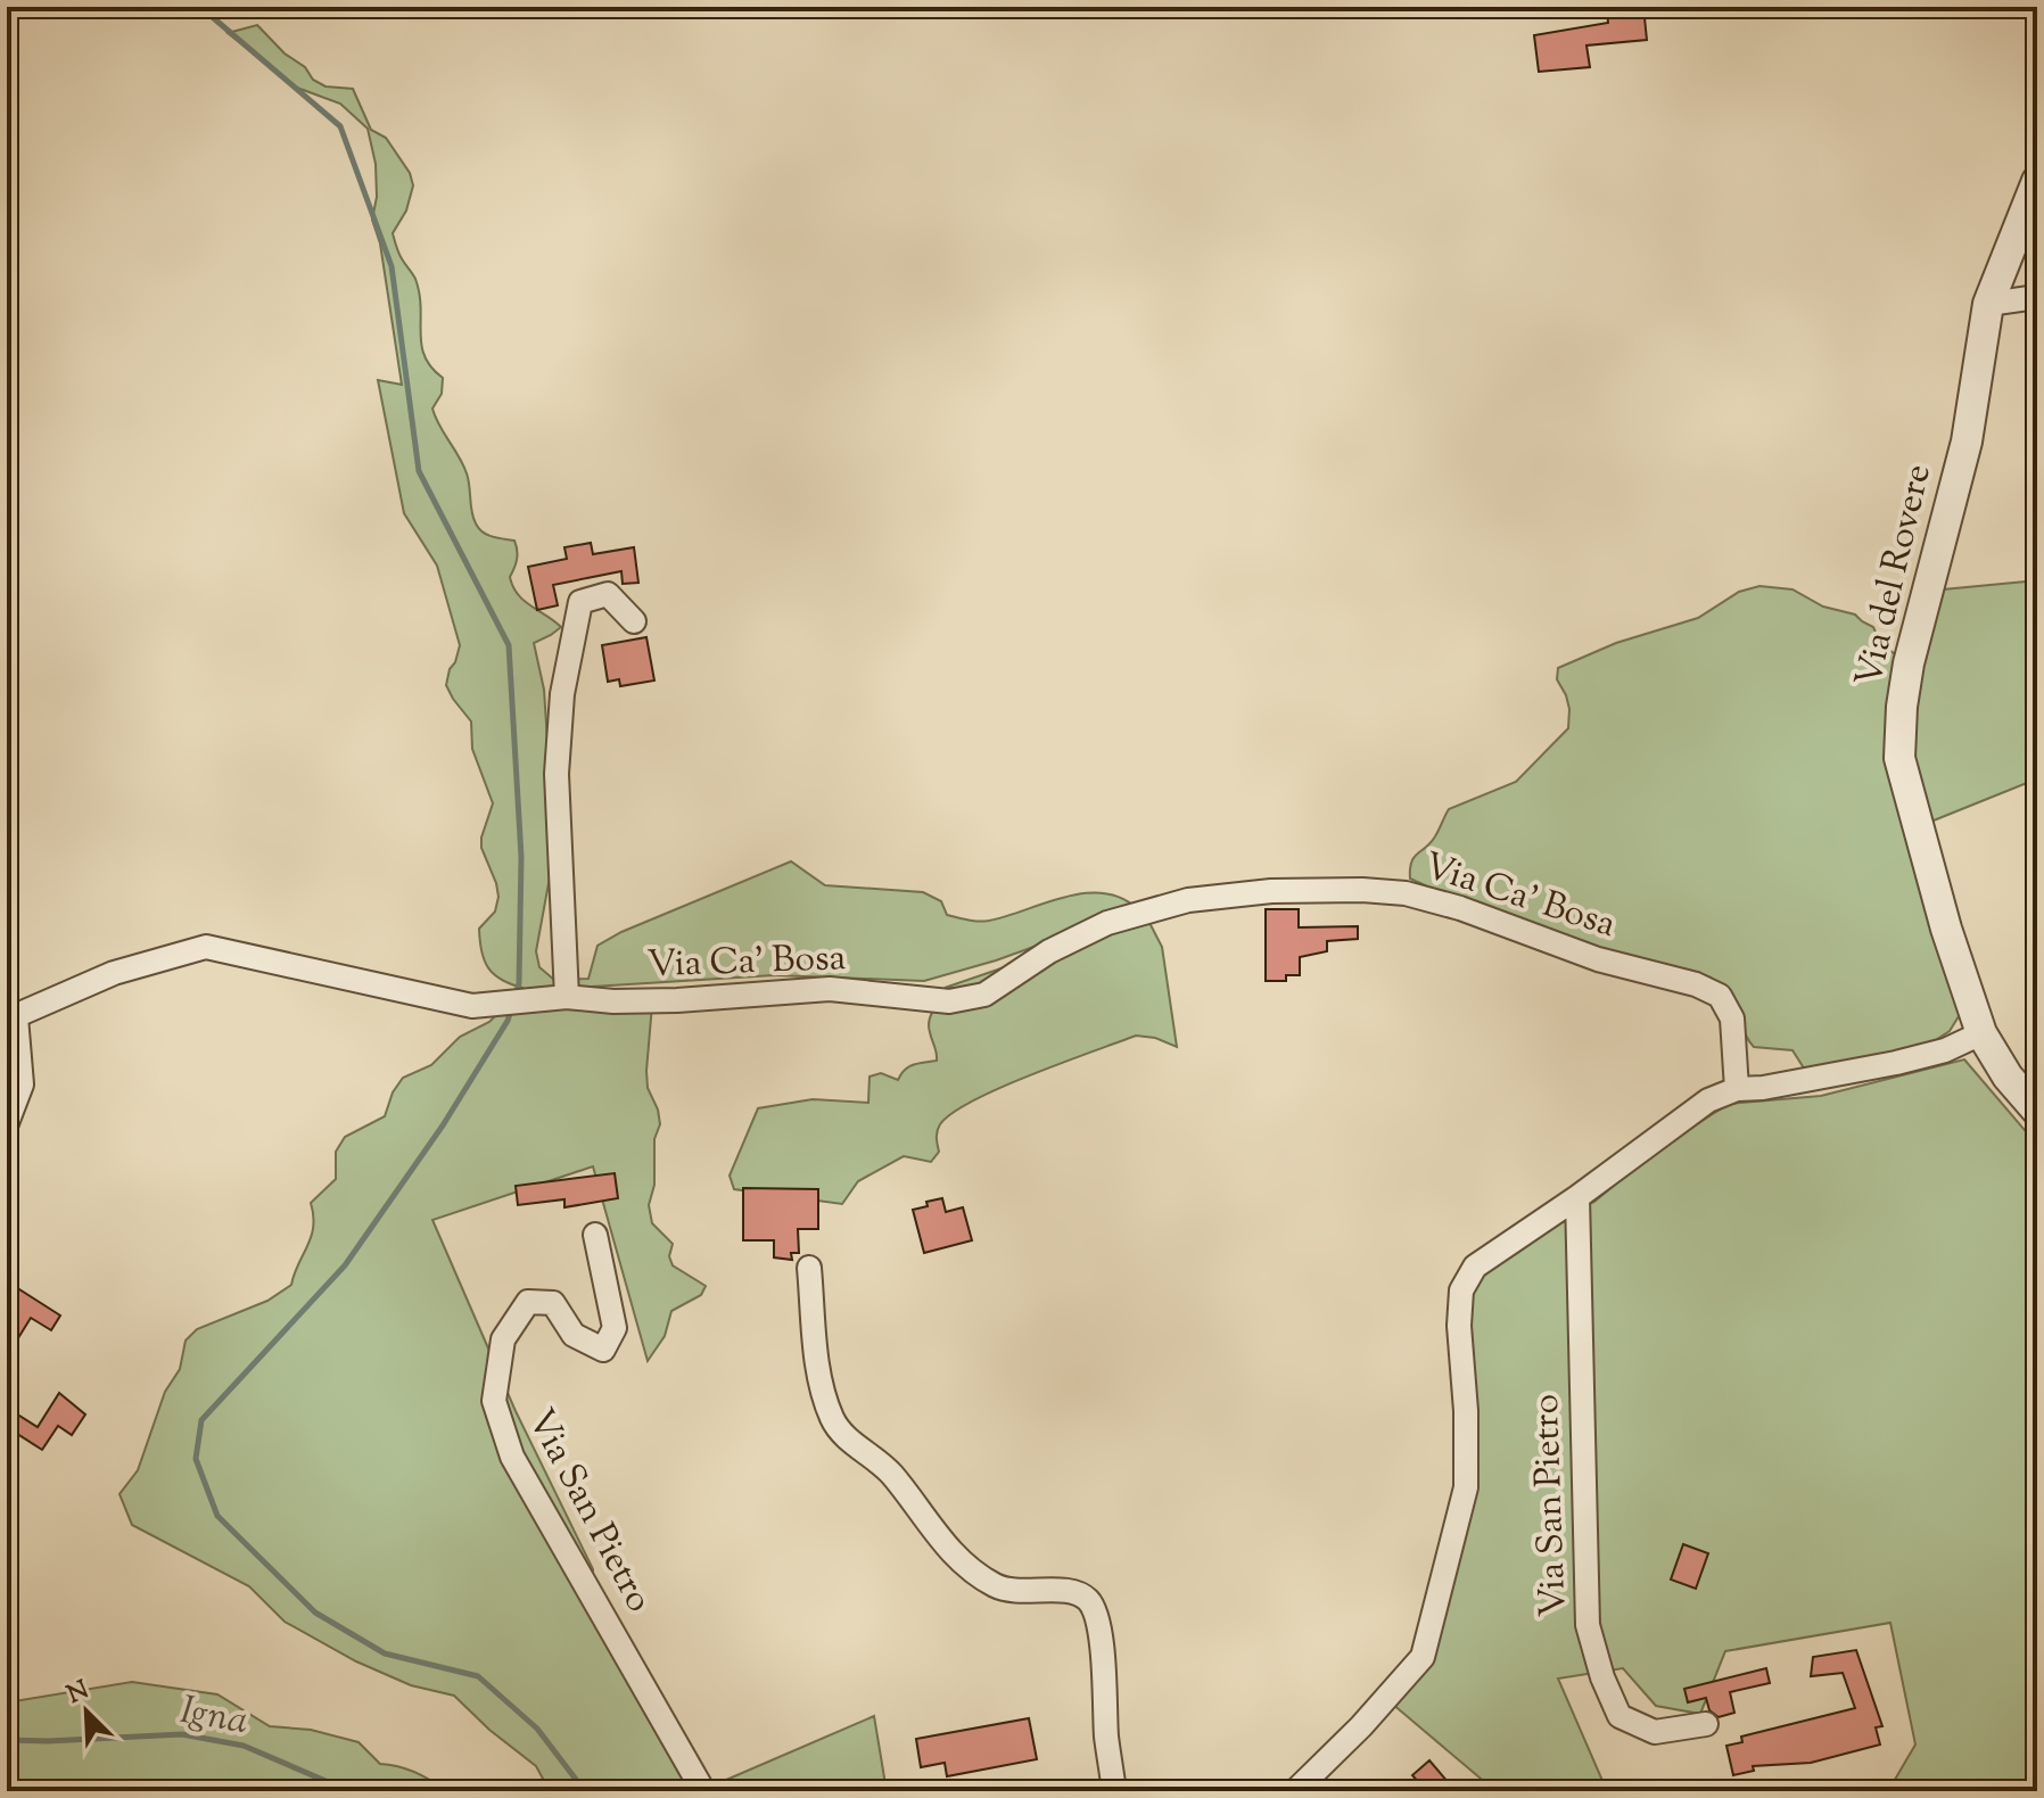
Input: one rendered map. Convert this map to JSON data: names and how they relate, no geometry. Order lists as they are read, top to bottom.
{
  "streets": {
    "street": ["Via del Rovere", "Via Ca' Bosa", "Via San Pietro"]
  },
  "water": ["Igna"],
  "north": "top left"
}
